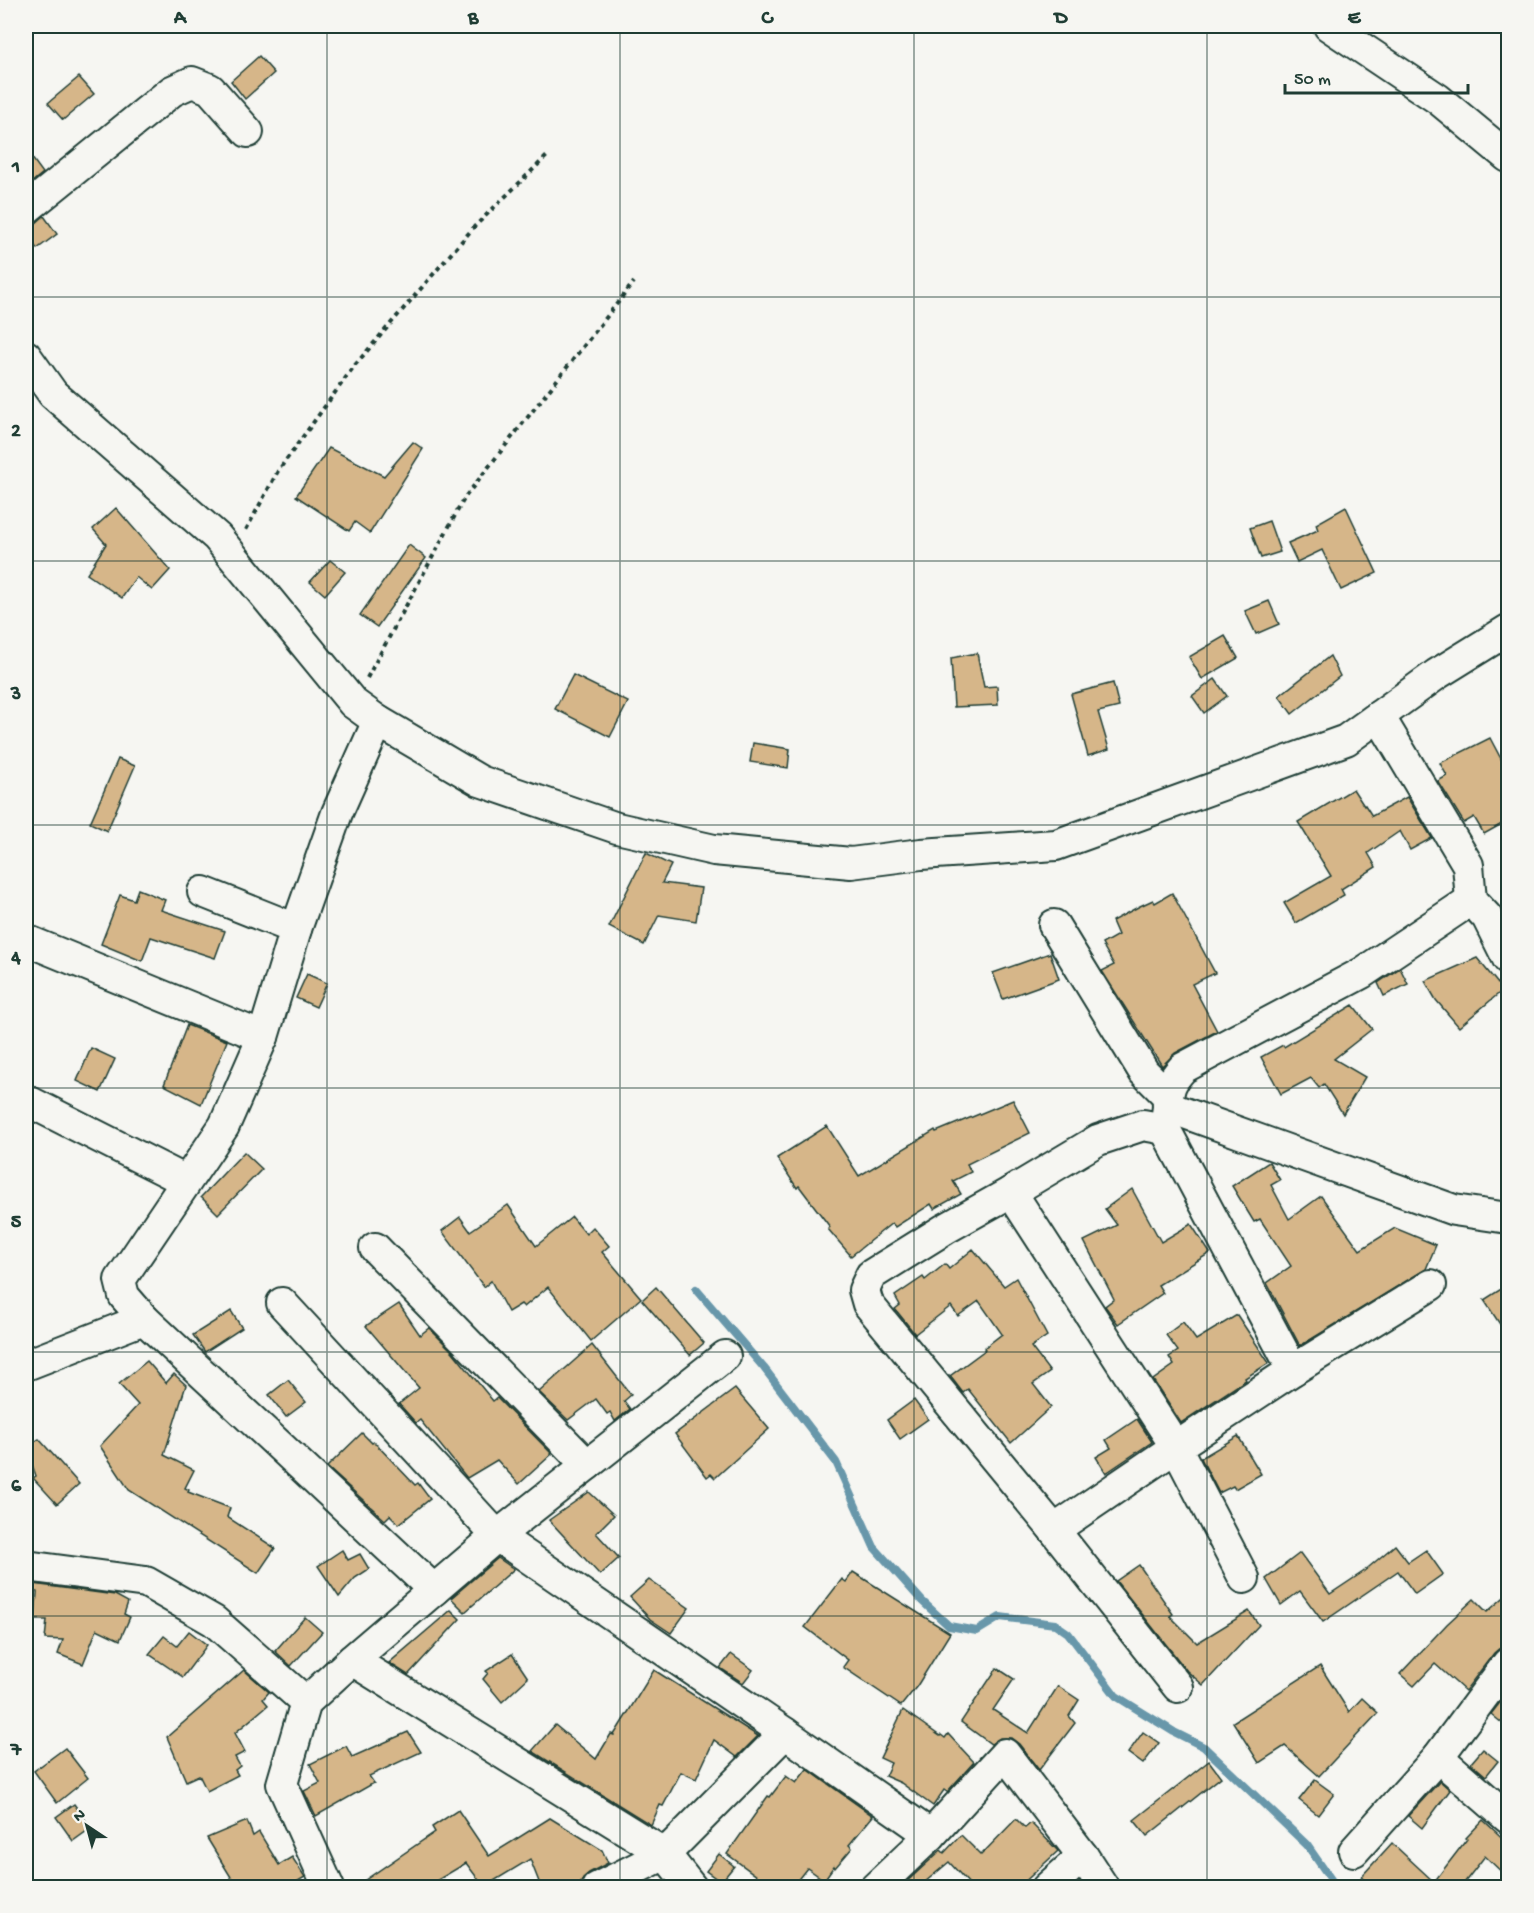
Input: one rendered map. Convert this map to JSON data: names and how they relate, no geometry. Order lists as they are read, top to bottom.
{
  "scale_bar": "50 m",
  "north": "top left",
  "grid": {
    "columns": [
      "A",
      "B",
      "C",
      "D",
      "E"
    ],
    "rows": [
      "1",
      "2",
      "3",
      "4",
      "5",
      "6",
      "7"
    ]
  }
}
